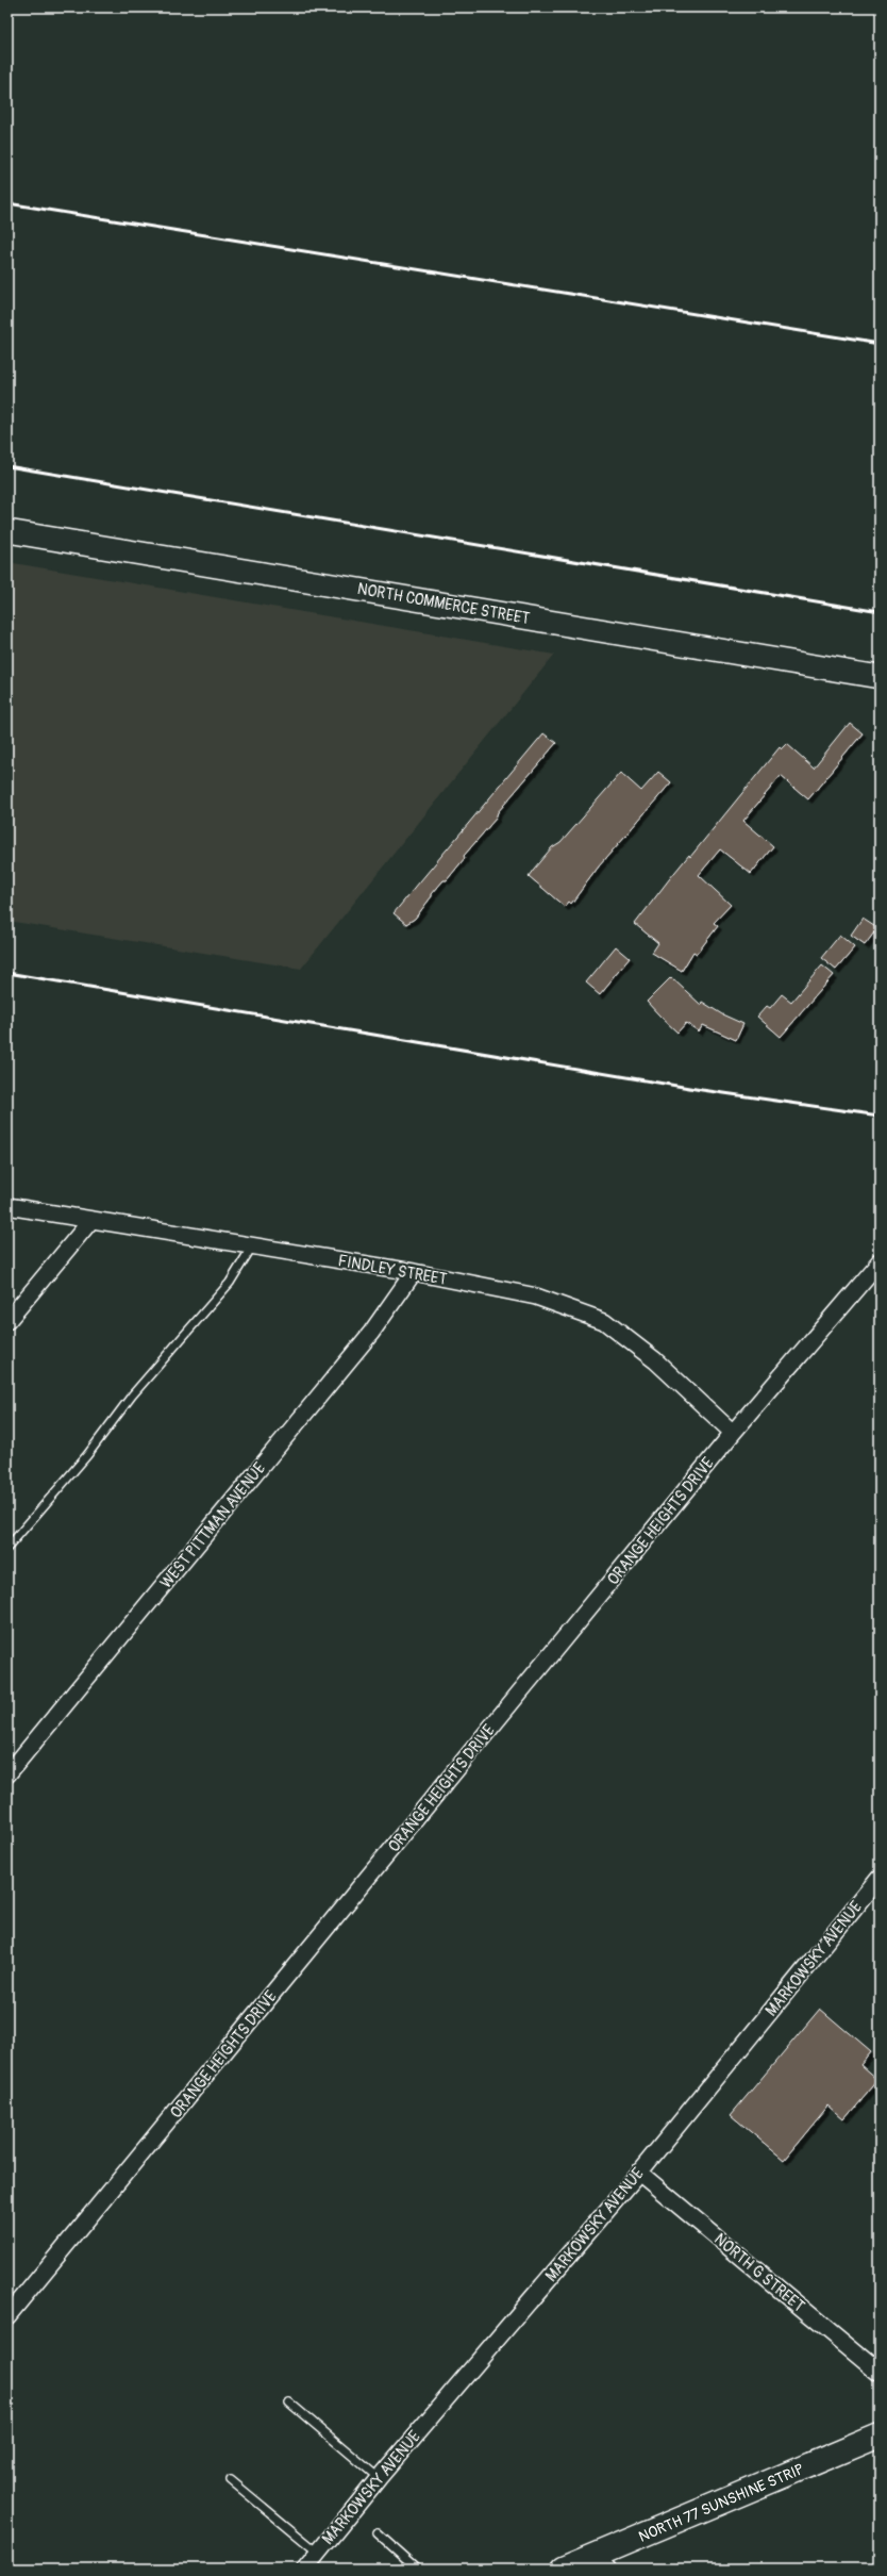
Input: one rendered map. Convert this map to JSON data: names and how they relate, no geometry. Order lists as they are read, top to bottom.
{
  "streets": {
    "main road": ["NORTH COMMERCE STREET", "NORTH 77 SUNSHINE STRIP"],
    "street": [
      "FINDLEY STREET",
      "ORANGE HEIGHTS DRIVE",
      "WEST PITTMAN AVENUE",
      "MARKOWSKY AVENUE",
      "NORTH G STREET"
    ]
  },
  "crossings": [
    ["FINDLEY STREET", "ORANGE HEIGHTS DRIVE"],
    ["FINDLEY STREET", "WEST PITTMAN AVENUE"],
    ["MARKOWSKY AVENUE", "NORTH G STREET"]
  ]
}
